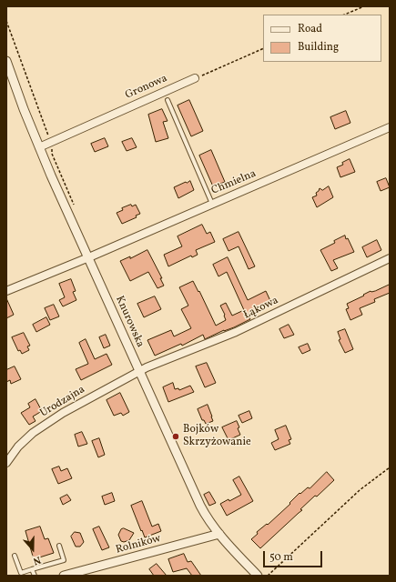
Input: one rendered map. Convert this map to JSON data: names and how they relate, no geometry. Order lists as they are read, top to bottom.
{
  "streets": {
    "street": [
      "Gronowa",
      "Chmielna",
      "Łąkowa",
      "Knurowska",
      "Urodzajna",
      "Rolników"
    ]
  },
  "crossings": [
    ["Gronowa", "Knurowska"],
    ["Chmielna", "Knurowska"],
    ["Łąkowa", "Knurowska"],
    ["Łąkowa", "Urodzajna"],
    ["Knurowska", "Urodzajna"],
    ["Knurowska", "Rolników"]
  ],
  "places": ["Bojków Skrzyżowanie"],
  "legend": ["Road", "Building"],
  "scale_bar": "50 m",
  "north": "bottom"
}
